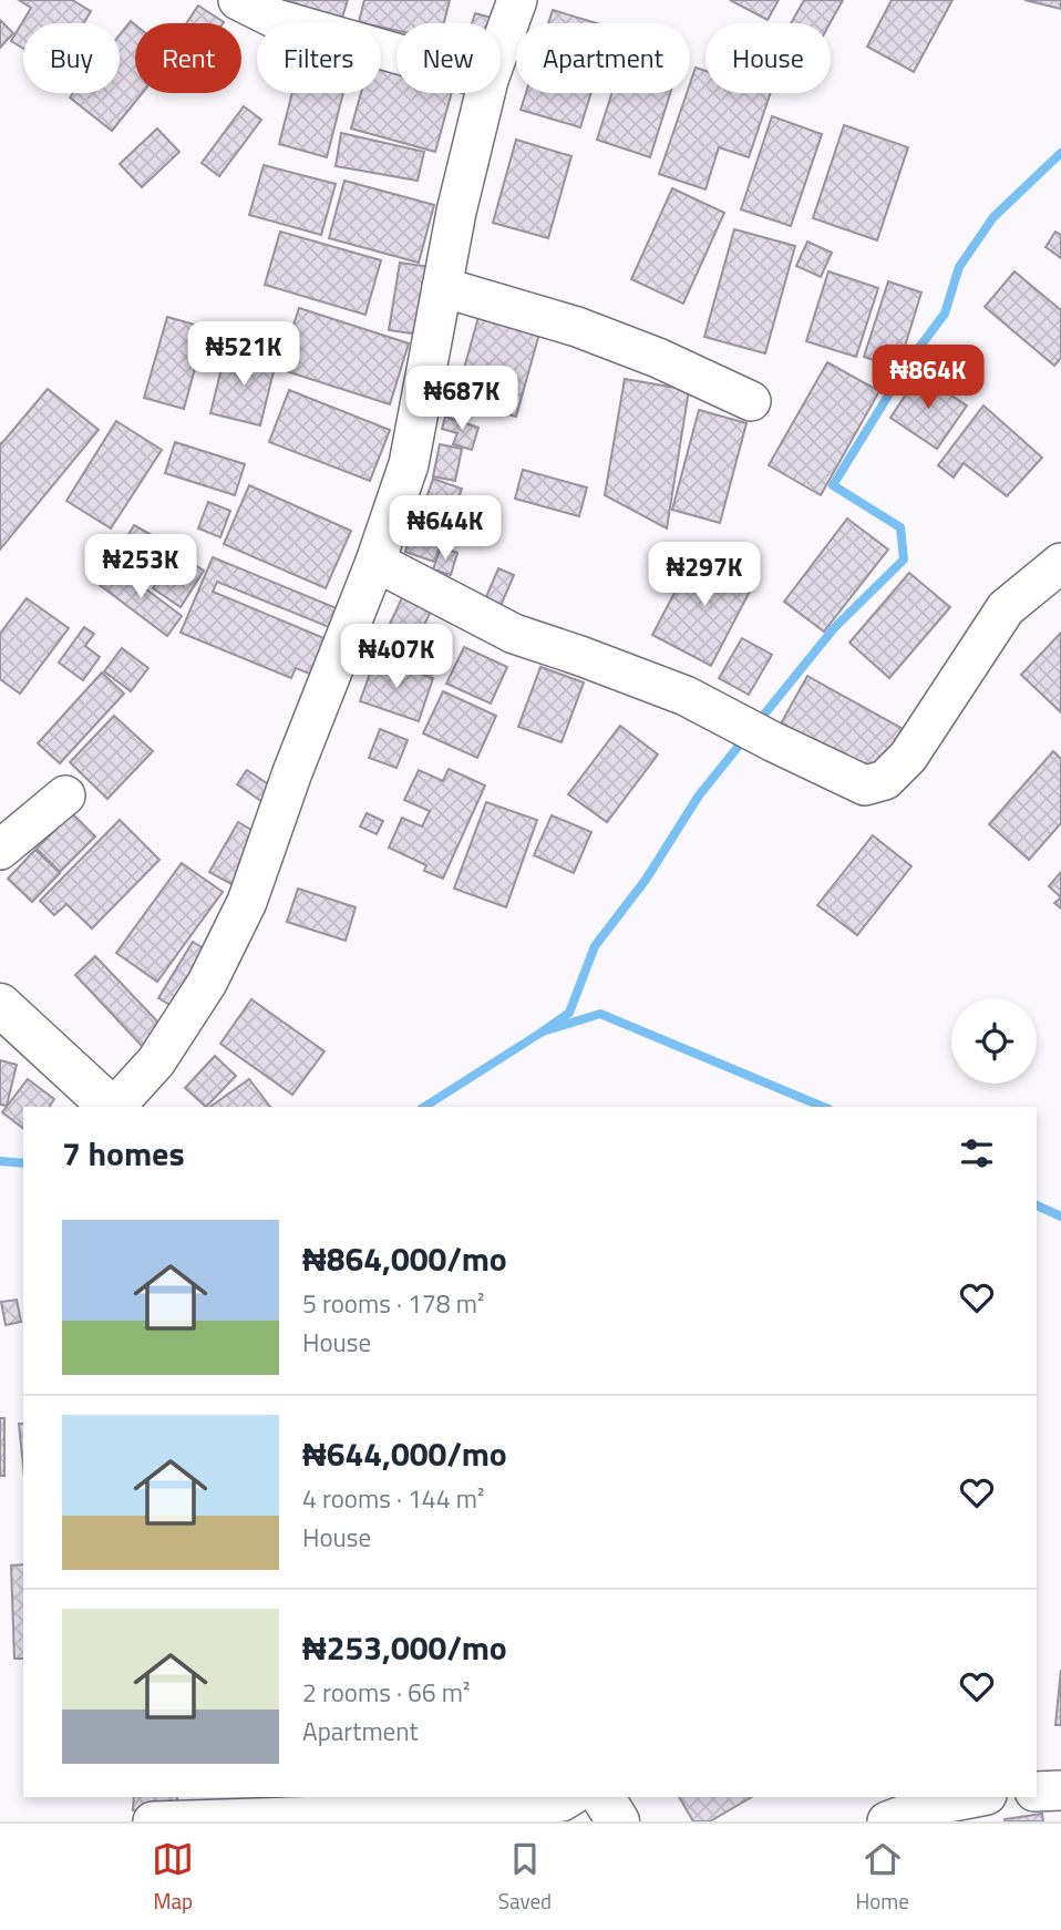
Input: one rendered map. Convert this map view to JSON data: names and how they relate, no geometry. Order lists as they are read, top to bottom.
{
  "page": {
    "chip": [
      "Buy",
      "Rent",
      "Filters",
      "New",
      "Apartment",
      "House"
    ],
    "price": [
      "₦521K",
      "₦864K",
      "₦687K",
      "₦644K",
      "₦253K",
      "₦297K",
      "₦407K"
    ],
    "heading": "7 homes",
    "list": [
      {
        "name": "₦864,000/mo",
        "note": "5 rooms · 178 m² · House"
      },
      {
        "name": "₦644,000/mo",
        "note": "4 rooms · 144 m² · House"
      },
      {
        "name": "₦253,000/mo",
        "note": "2 rooms · 66 m² · Apartment"
      }
    ],
    "tabs": ["Map", "Saved", "Home"]
  }
}
